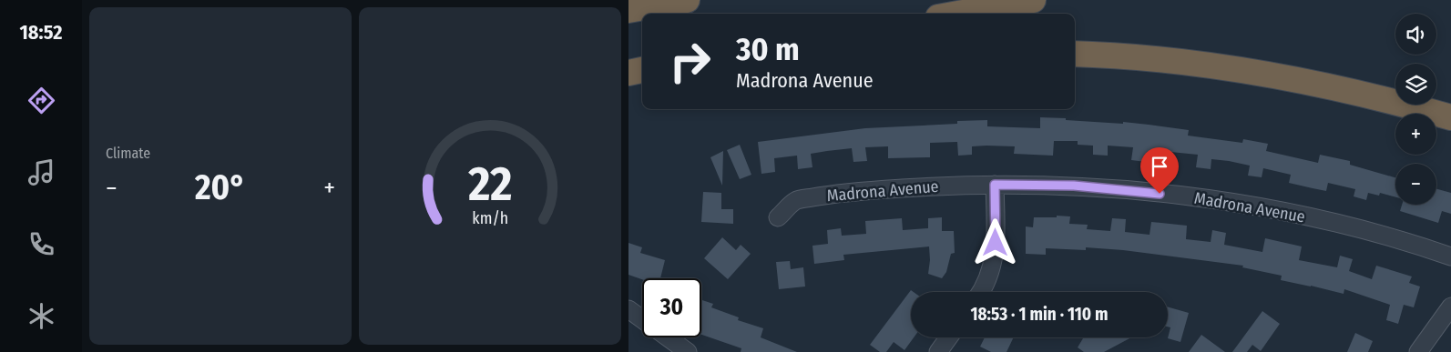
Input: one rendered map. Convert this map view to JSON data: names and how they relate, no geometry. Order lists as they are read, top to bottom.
{
  "streets": {
    "street": ["Madrona Avenue"]
  },
  "page": {
    "tabs": "18:52",
    "tile": "Climate",
    "map_buttons": ["+", "−"],
    "turn": ["30 m", "Madrona Avenue"],
    "heat": ["−", "20°", "+"],
    "limit": "30",
    "trip": "18:53 · 1 min · 110 m",
    "gauge": ["22", "km/h"]
  }
}
